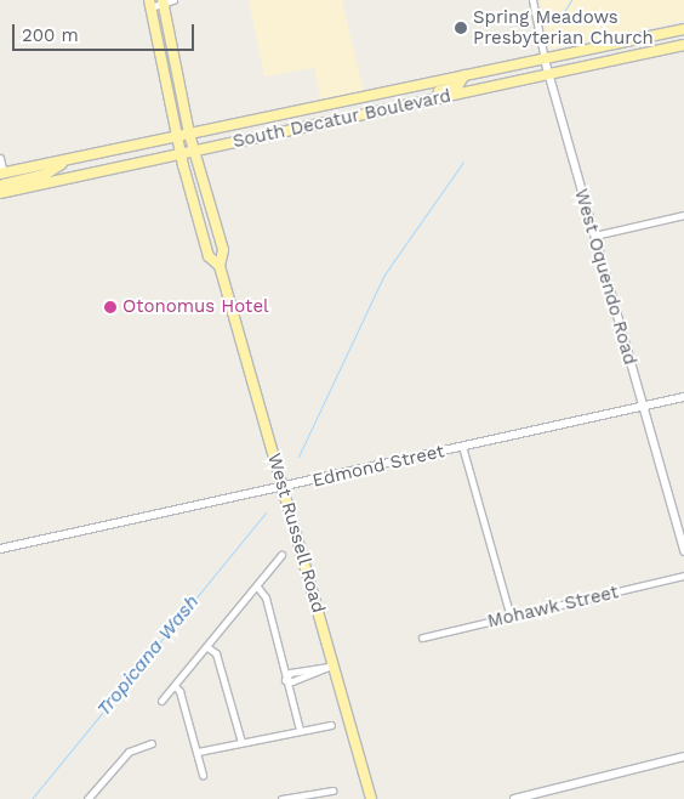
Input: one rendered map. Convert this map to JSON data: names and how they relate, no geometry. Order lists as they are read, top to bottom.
{
  "streets": {
    "main road": ["South Decatur Boulevard", "West Russell Road"],
    "street": ["West Oquendo Road", "Edmond Street", "Mohawk Street"]
  },
  "crossings": [
    ["South Decatur Boulevard", "West Oquendo Road"],
    ["South Decatur Boulevard", "West Russell Road"],
    ["West Oquendo Road", "Edmond Street"],
    ["Edmond Street", "West Russell Road"]
  ],
  "water": ["Tropicana Wash"],
  "places": ["Spring Meadows Presbyterian Church", "Otonomus Hotel"],
  "scale_bar": "200 m"
}
